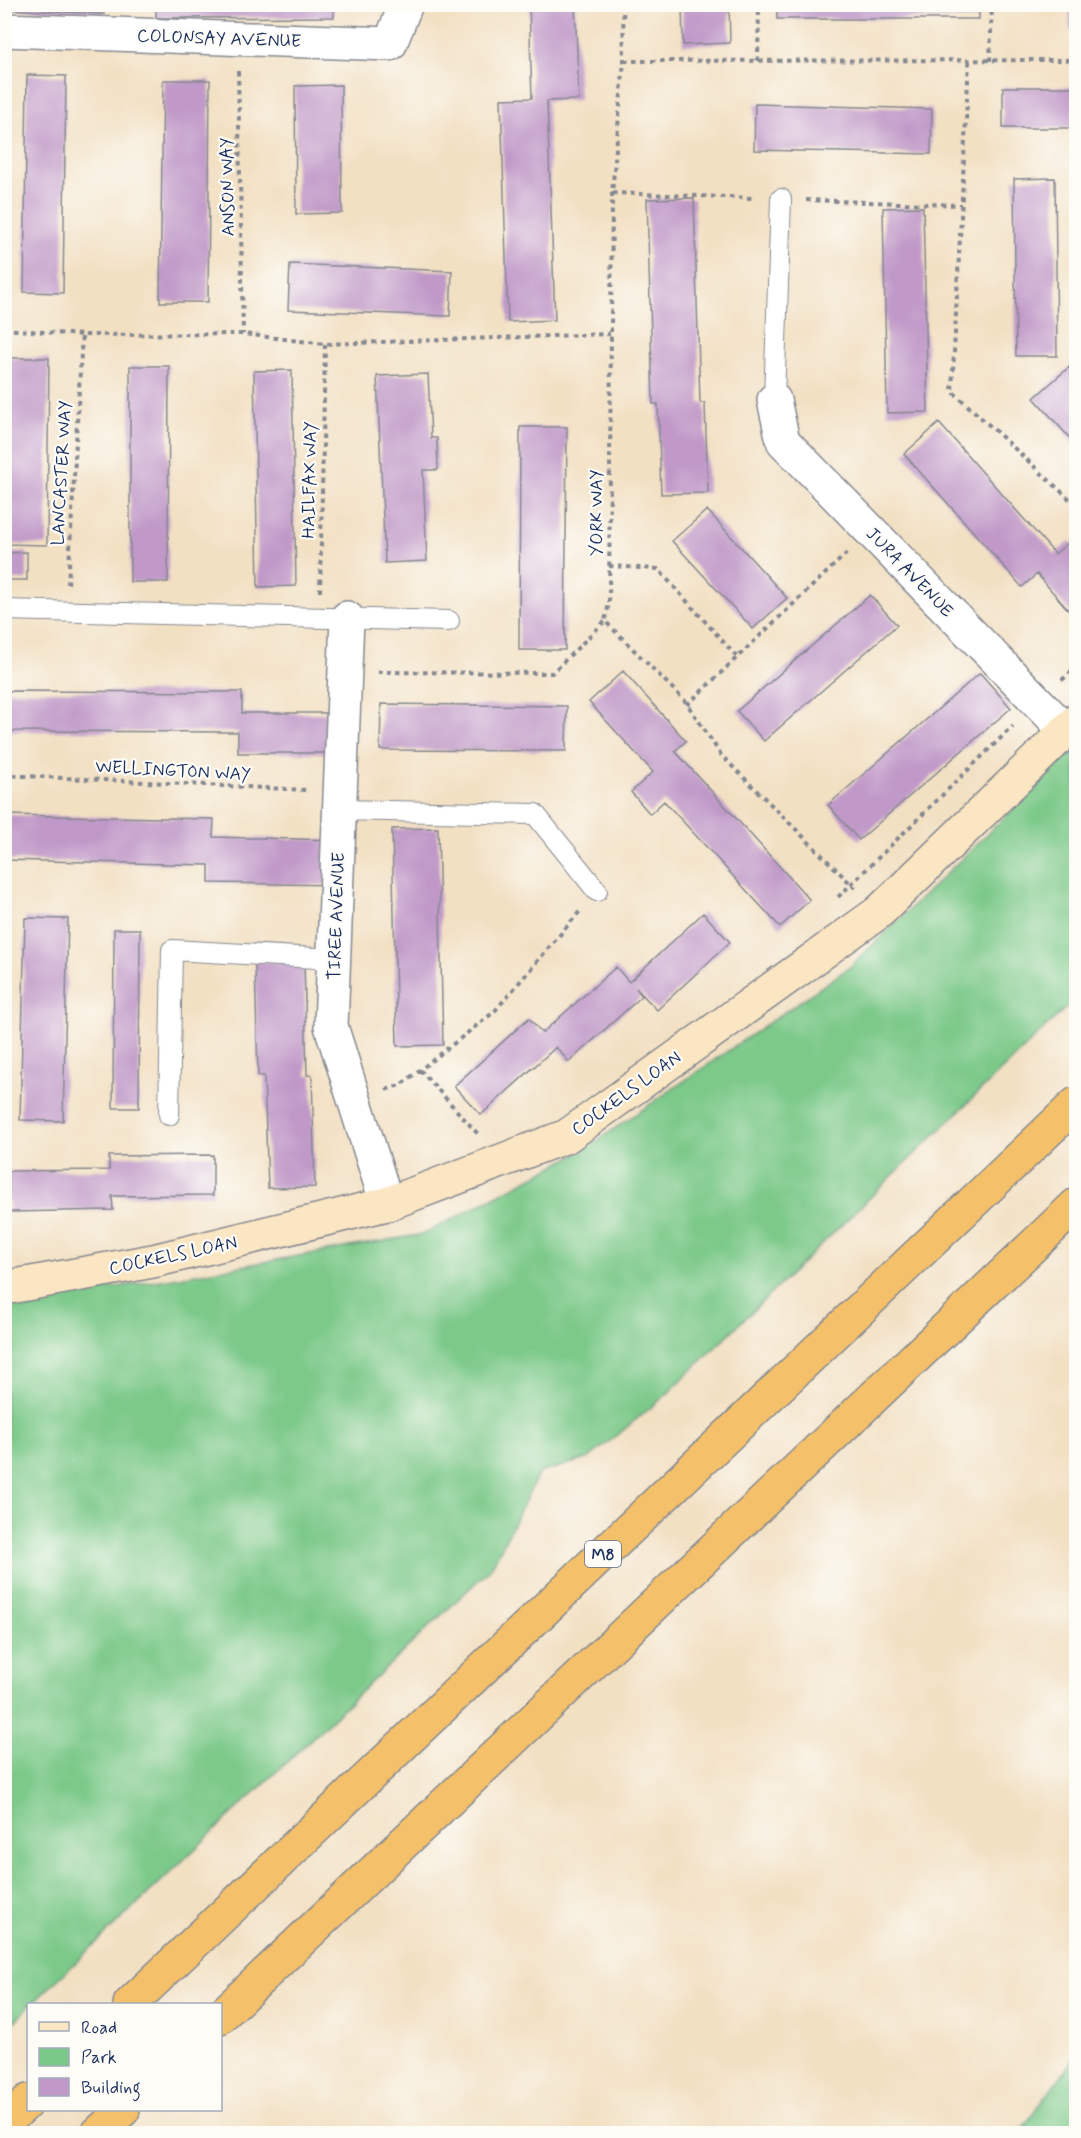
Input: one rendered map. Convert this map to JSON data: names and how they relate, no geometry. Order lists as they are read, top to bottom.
{
  "streets": {
    "highway": ["M8"],
    "street": [
      "COLONSAY AVENUE",
      "JURA AVENUE",
      "TIREE AVENUE",
      "COCKELS LOAN"
    ],
    "path": [
      "ANSON WAY",
      "LANCASTER WAY",
      "HAILFAX WAY",
      "YORK WAY",
      "WELLINGTON WAY"
    ]
  },
  "crossings": [
    ["COLONSAY AVENUE", "ANSON WAY"],
    ["HAILFAX WAY", "TIREE AVENUE"],
    ["JURA AVENUE", "COCKELS LOAN"],
    ["WELLINGTON WAY", "TIREE AVENUE"],
    ["TIREE AVENUE", "COCKELS LOAN"]
  ],
  "legend": ["Road", "Park", "Building"]
}
